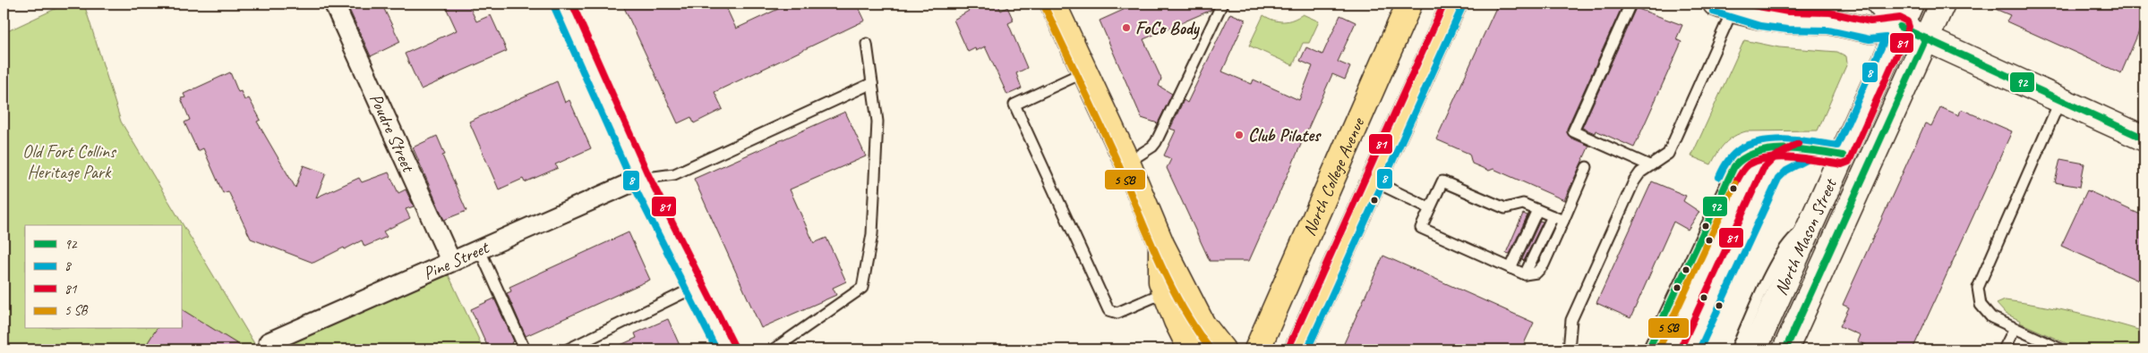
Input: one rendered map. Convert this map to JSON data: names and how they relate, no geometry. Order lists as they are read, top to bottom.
{
  "streets": {
    "highway": ["North College Avenue"],
    "street": ["Poudre Street", "North Mason Street", "Pine Street"]
  },
  "crossings": [
    ["Poudre Street", "Pine Street"]
  ],
  "parks": ["Old Fort Collins Heritage Park"],
  "places": ["FoCo Body", "Club Pilates"],
  "lines": ["transit line 81", "transit line 8", "transit line 92"],
  "legend": [
    "92",
    "8",
    "81",
    "5 SB"
  ]
}
